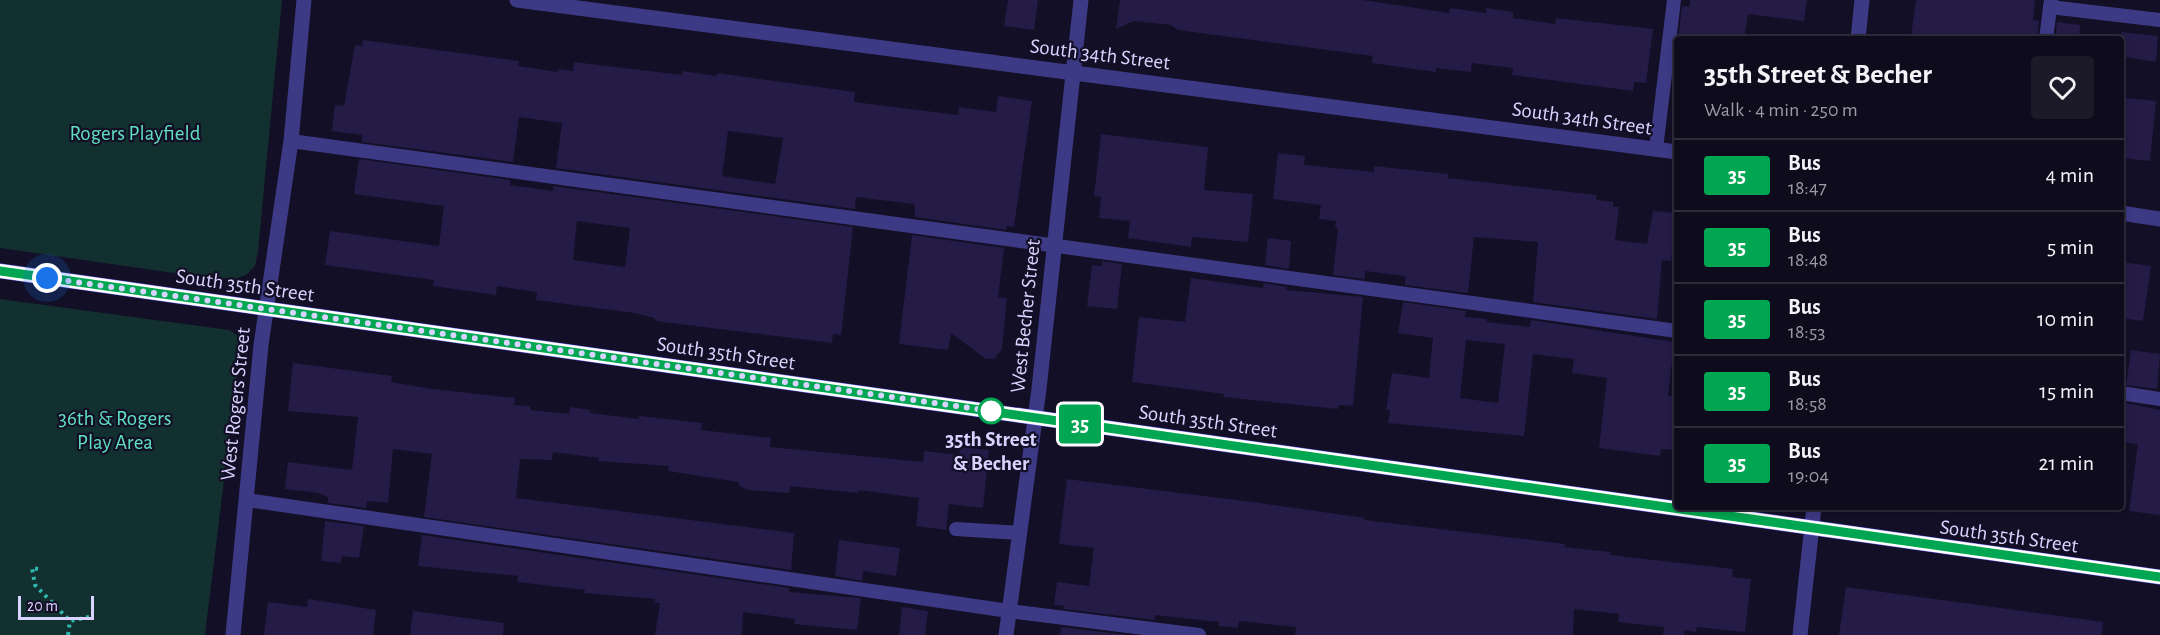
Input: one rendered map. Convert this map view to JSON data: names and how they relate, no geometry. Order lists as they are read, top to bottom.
{
  "streets": {
    "main road": ["South 35th Street"],
    "street": ["South 34th Street", "West Becher Street", "West Rogers Street"]
  },
  "crossings": [
    ["South 34th Street", "West Becher Street"],
    ["South 35th Street", "West Becher Street"],
    ["South 35th Street", "West Rogers Street"]
  ],
  "parks": ["Rogers Playfield", "36th & Rogers Play Area"],
  "places": ["35th Street & Becher"],
  "lines": ["bus line 35"],
  "scale_bar": "20 m",
  "page": {
    "on_map": "35",
    "heading": ["35th Street & Becher", "Walk · 4 min · 250 m"],
    "list": [
      {
        "mark": "35",
        "name": "Bus",
        "note": "18:47",
        "value": "4 min"
      },
      {
        "mark": "35",
        "name": "Bus",
        "note": "18:48",
        "value": "5 min"
      },
      {
        "mark": "35",
        "name": "Bus",
        "note": "18:53",
        "value": "10 min"
      },
      {
        "mark": "35",
        "name": "Bus",
        "note": "18:58",
        "value": "15 min"
      },
      {
        "mark": "35",
        "name": "Bus",
        "note": "19:04",
        "value": "21 min"
      }
    ],
    "scale": "20 m"
  }
}
